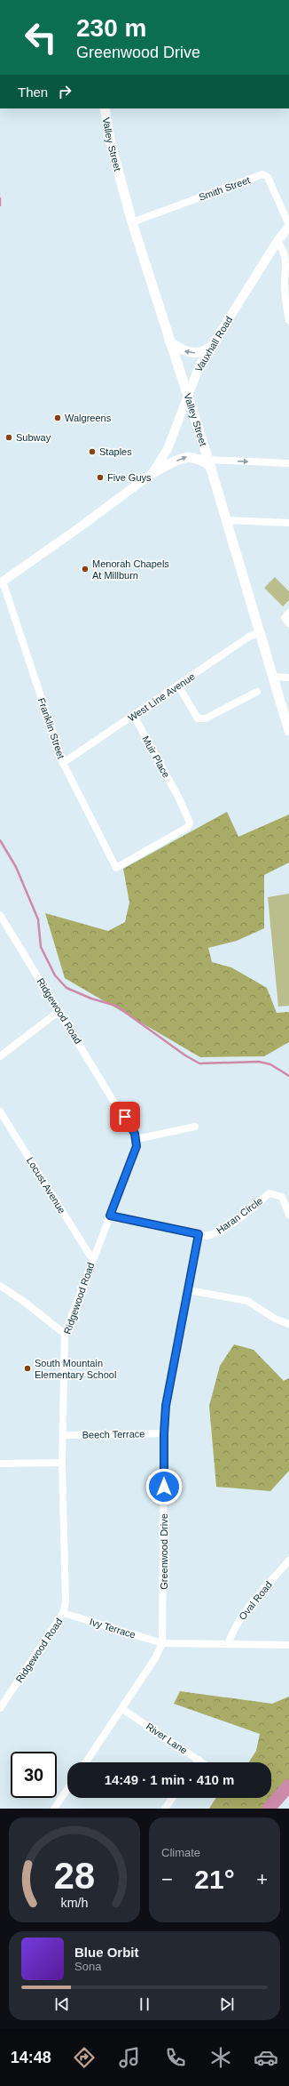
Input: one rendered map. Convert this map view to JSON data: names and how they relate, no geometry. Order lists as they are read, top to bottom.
{
  "streets": {
    "main road": ["Valley Street"],
    "street": [
      "Smith Street",
      "Vauxhall Road",
      "West Line Avenue",
      "Franklin Street",
      "Muir Place",
      "Ridgewood Road",
      "Locust Avenue",
      "Haran Circle",
      "Beech Terrace",
      "Greenwood Drive",
      "Oval Road",
      "Ivy Terrace",
      "River Lane"
    ]
  },
  "crossings": [
    ["Valley Street", "Smith Street"],
    ["Valley Street", "Vauxhall Road"],
    ["Valley Street", "West Line Avenue"],
    ["Smith Street", "Vauxhall Road"],
    ["Vauxhall Road", "Franklin Street"],
    ["West Line Avenue", "Franklin Street"],
    ["West Line Avenue", "Muir Place"],
    ["Franklin Street", "Muir Place"],
    ["Ridgewood Road", "Locust Avenue"],
    ["Ridgewood Road", "Beech Terrace"],
    ["Ridgewood Road", "Ivy Terrace"],
    ["Haran Circle", "Greenwood Drive"],
    ["Beech Terrace", "Greenwood Drive"],
    ["Greenwood Drive", "Ivy Terrace"],
    ["Greenwood Drive", "River Lane"]
  ],
  "places": [
    "Walgreens",
    "Subway",
    "Staples",
    "Five Guys",
    "Menorah Chapels At Millburn",
    "South Mountain Elementary School"
  ],
  "page": {
    "turn": ["230 m", "Greenwood Drive"],
    "then": "Then",
    "limit": "30",
    "trip": "14:49 · 1 min · 410 m",
    "tile": "Climate",
    "heat": ["−", "21°", "+"],
    "song": ["Blue Orbit", "Sona"],
    "tabs": "14:48",
    "gauge": ["28", "km/h"]
  }
}
